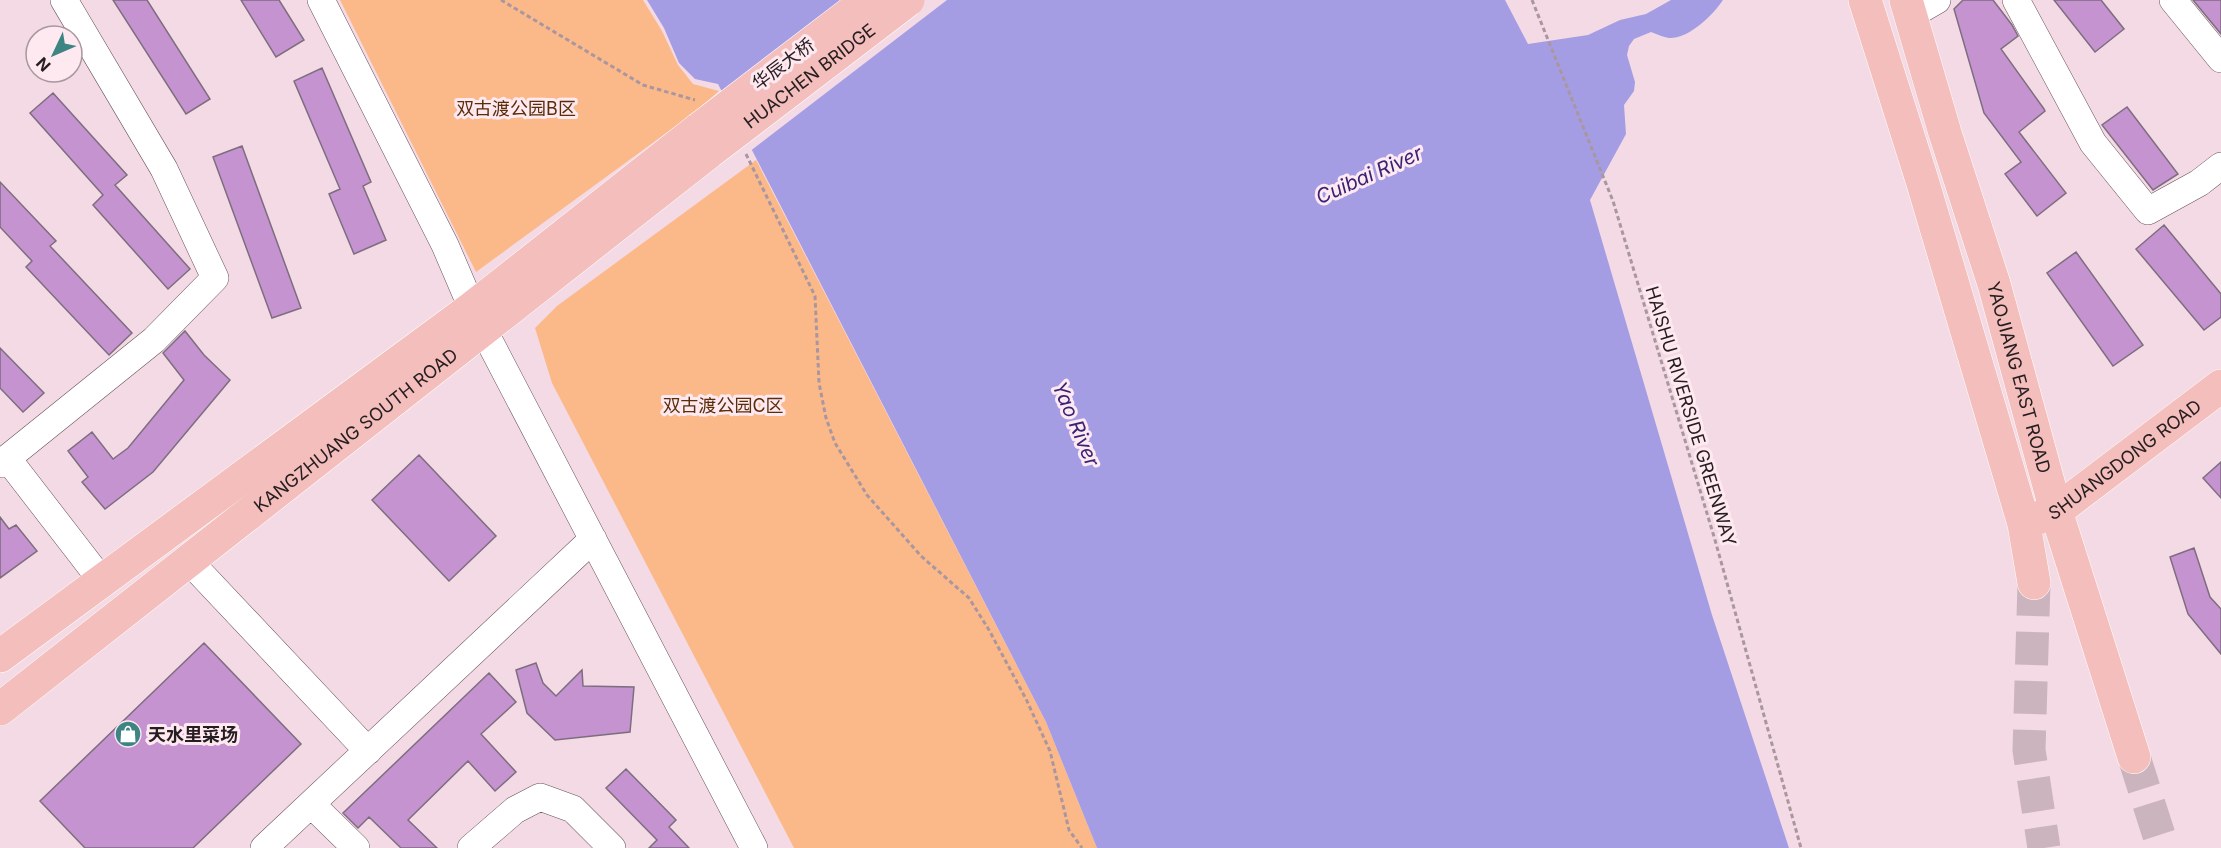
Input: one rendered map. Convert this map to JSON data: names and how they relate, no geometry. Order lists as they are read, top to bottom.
{
  "streets": {
    "main road": [
      "华辰大桥",
      "HUACHEN BRIDGE",
      "YAOJIANG EAST ROAD",
      "KANGZHUANG SOUTH ROAD",
      "SHUANGDONG ROAD"
    ],
    "path": ["HAISHU RIVERSIDE GREENWAY"]
  },
  "crossings": [
    ["华辰大桥", "HUACHEN BRIDGE"],
    ["华辰大桥", "KANGZHUANG SOUTH ROAD"],
    ["HUACHEN BRIDGE", "KANGZHUANG SOUTH ROAD"],
    ["YAOJIANG EAST ROAD", "SHUANGDONG ROAD"]
  ],
  "water": ["Cuibai River", "Yao River"],
  "parks": ["双古渡公园B区", "双古渡公园C区"],
  "places": {
    "shop": ["天水里菜场"]
  },
  "north": "bottom left"
}
